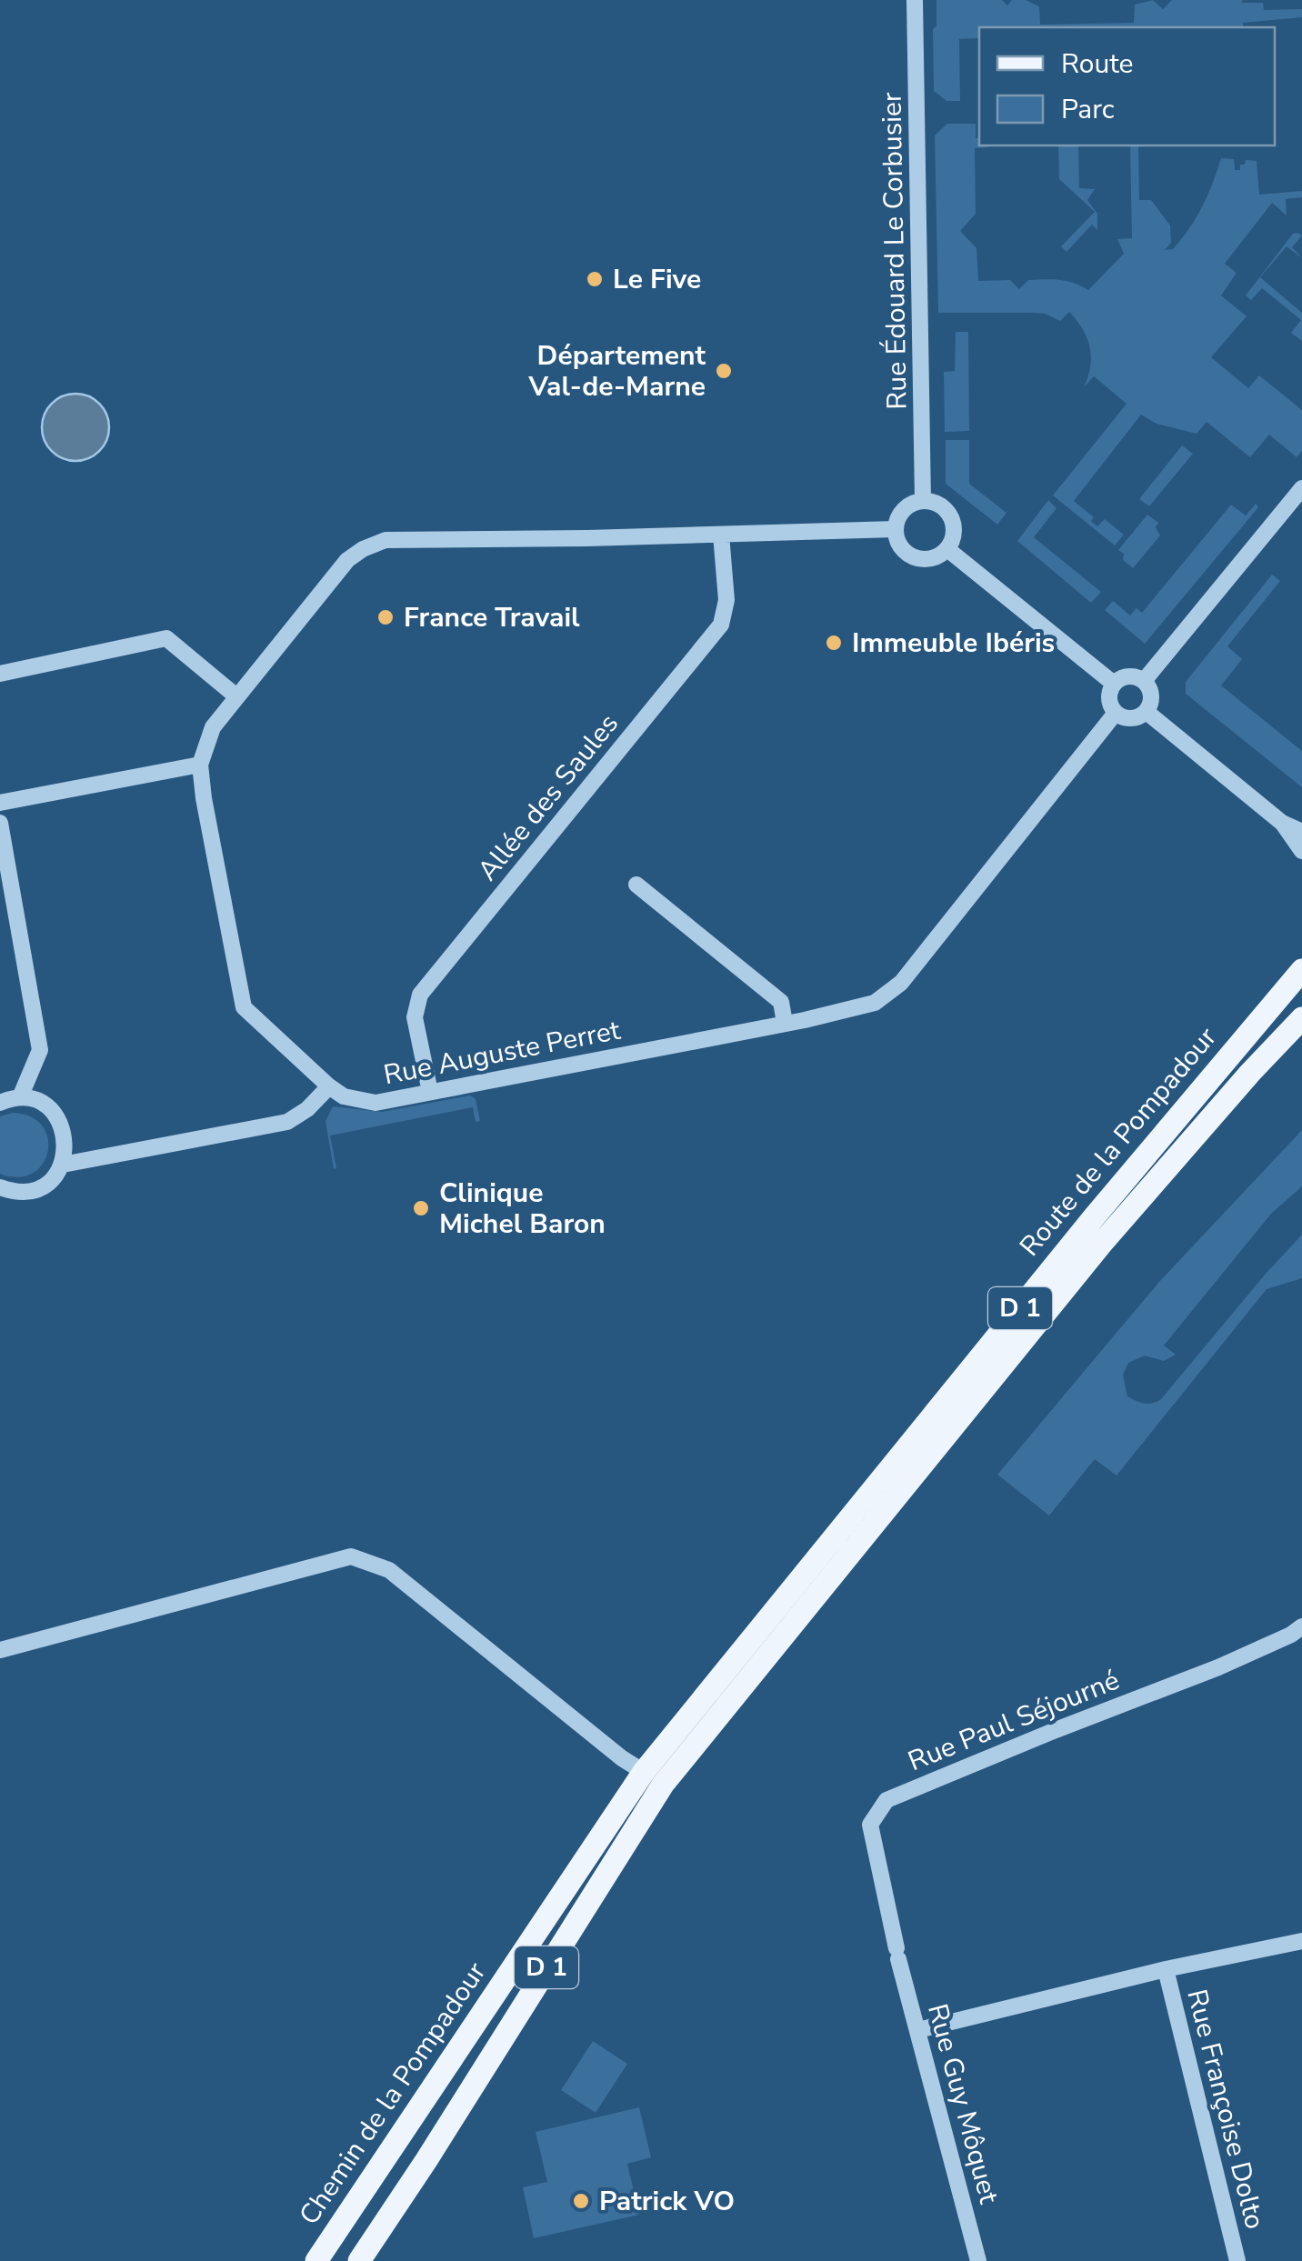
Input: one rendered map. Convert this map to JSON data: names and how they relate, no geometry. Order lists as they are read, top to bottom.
{
  "streets": {
    "main road": ["Route de la Pompadour", "D 1", "Chemin de la Pompadour"],
    "street": [
      "Rue Édouard Le Corbusier",
      "Allée des Saules",
      "Rue Auguste Perret",
      "Rue Paul Séjourné",
      "Rue Guy Môquet",
      "Rue Françoise Dolto"
    ]
  },
  "crossings": [
    ["Rue Édouard Le Corbusier", "Rue Auguste Perret"],
    ["Allée des Saules", "Rue Auguste Perret"],
    ["Route de la Pompadour", "Chemin de la Pompadour"],
    ["Rue Paul Séjourné", "Rue Guy Môquet"]
  ],
  "places": [
    "Le Five",
    "Département Val-de-Marne",
    "France Travail",
    "Immeuble Ibéris",
    "Clinique Michel Baron",
    "Patrick VO"
  ],
  "legend": ["Route", "Parc"]
}
